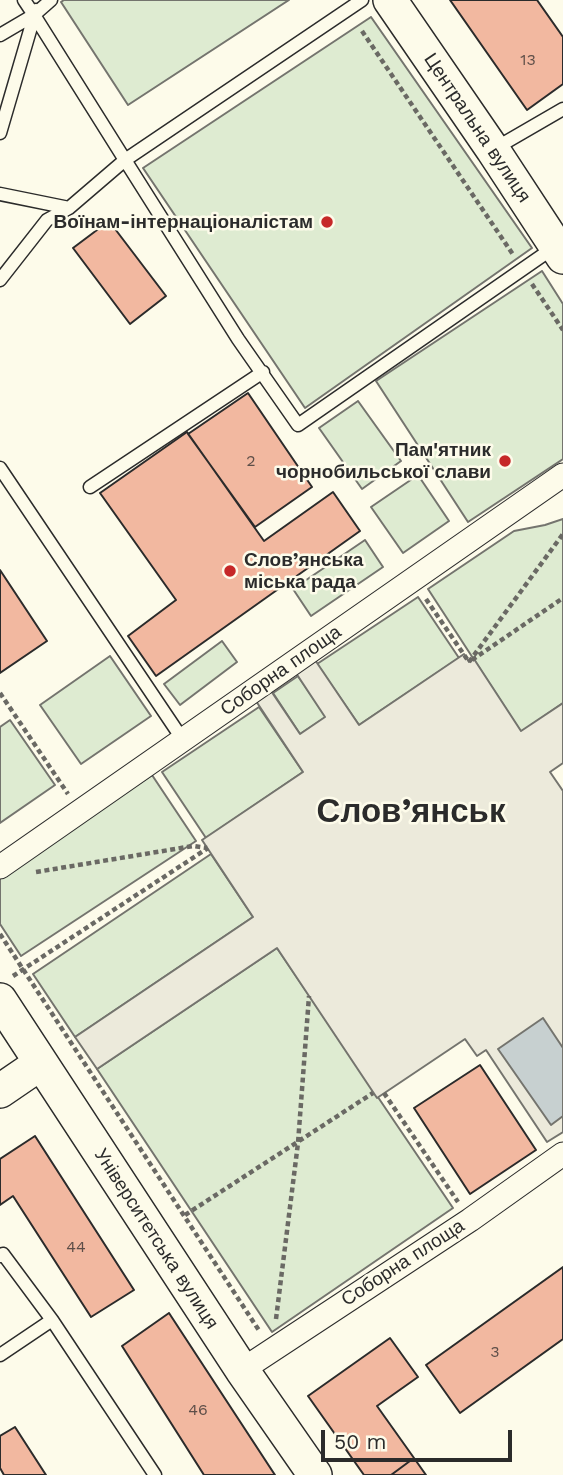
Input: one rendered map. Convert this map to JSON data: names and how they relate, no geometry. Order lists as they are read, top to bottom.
{
  "streets": {
    "street": ["Центральна вулиця", "Соборна площа", "Університетська вулиця"]
  },
  "crossings": [
    ["Соборна площа", "Університетська вулиця"]
  ],
  "districts": ["Слов’янськ"],
  "places": ["Воїнам-інтернаціоналістам", "Пам'ятник чорнобильської слави", "Слов’янська міська рада"],
  "house_numbers": [
    "13",
    "2",
    "44",
    "3",
    "46"
  ],
  "scale_bar": "50 m"
}
